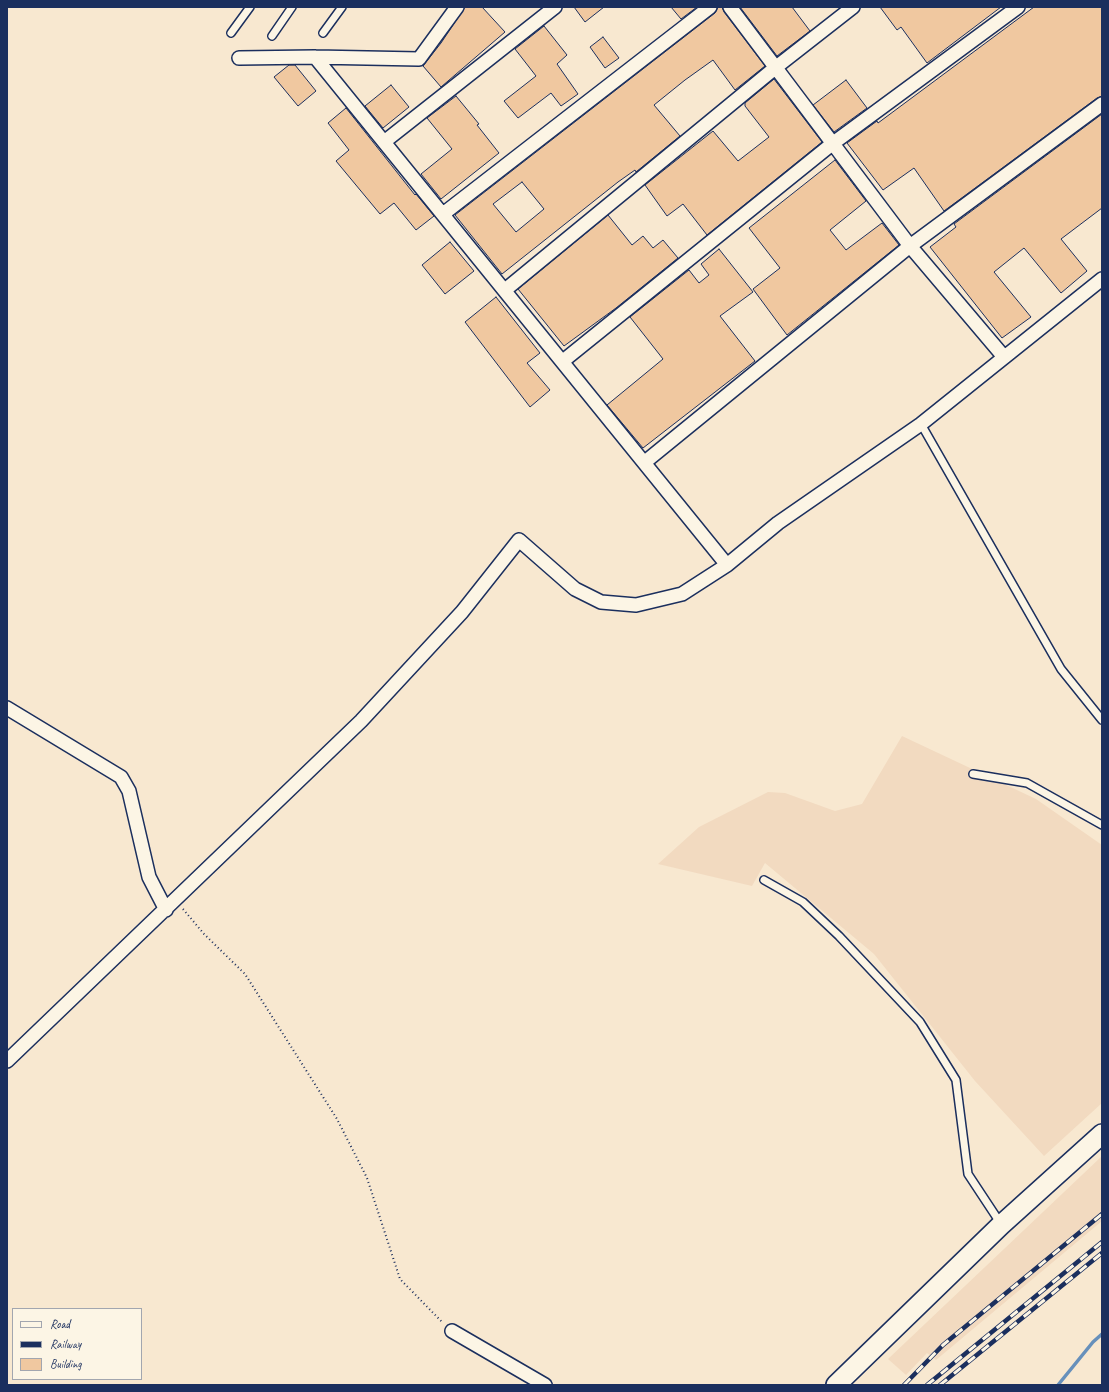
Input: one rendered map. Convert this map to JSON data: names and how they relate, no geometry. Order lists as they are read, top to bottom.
{
  "legend": ["Road", "Railway", "Building"]
}
